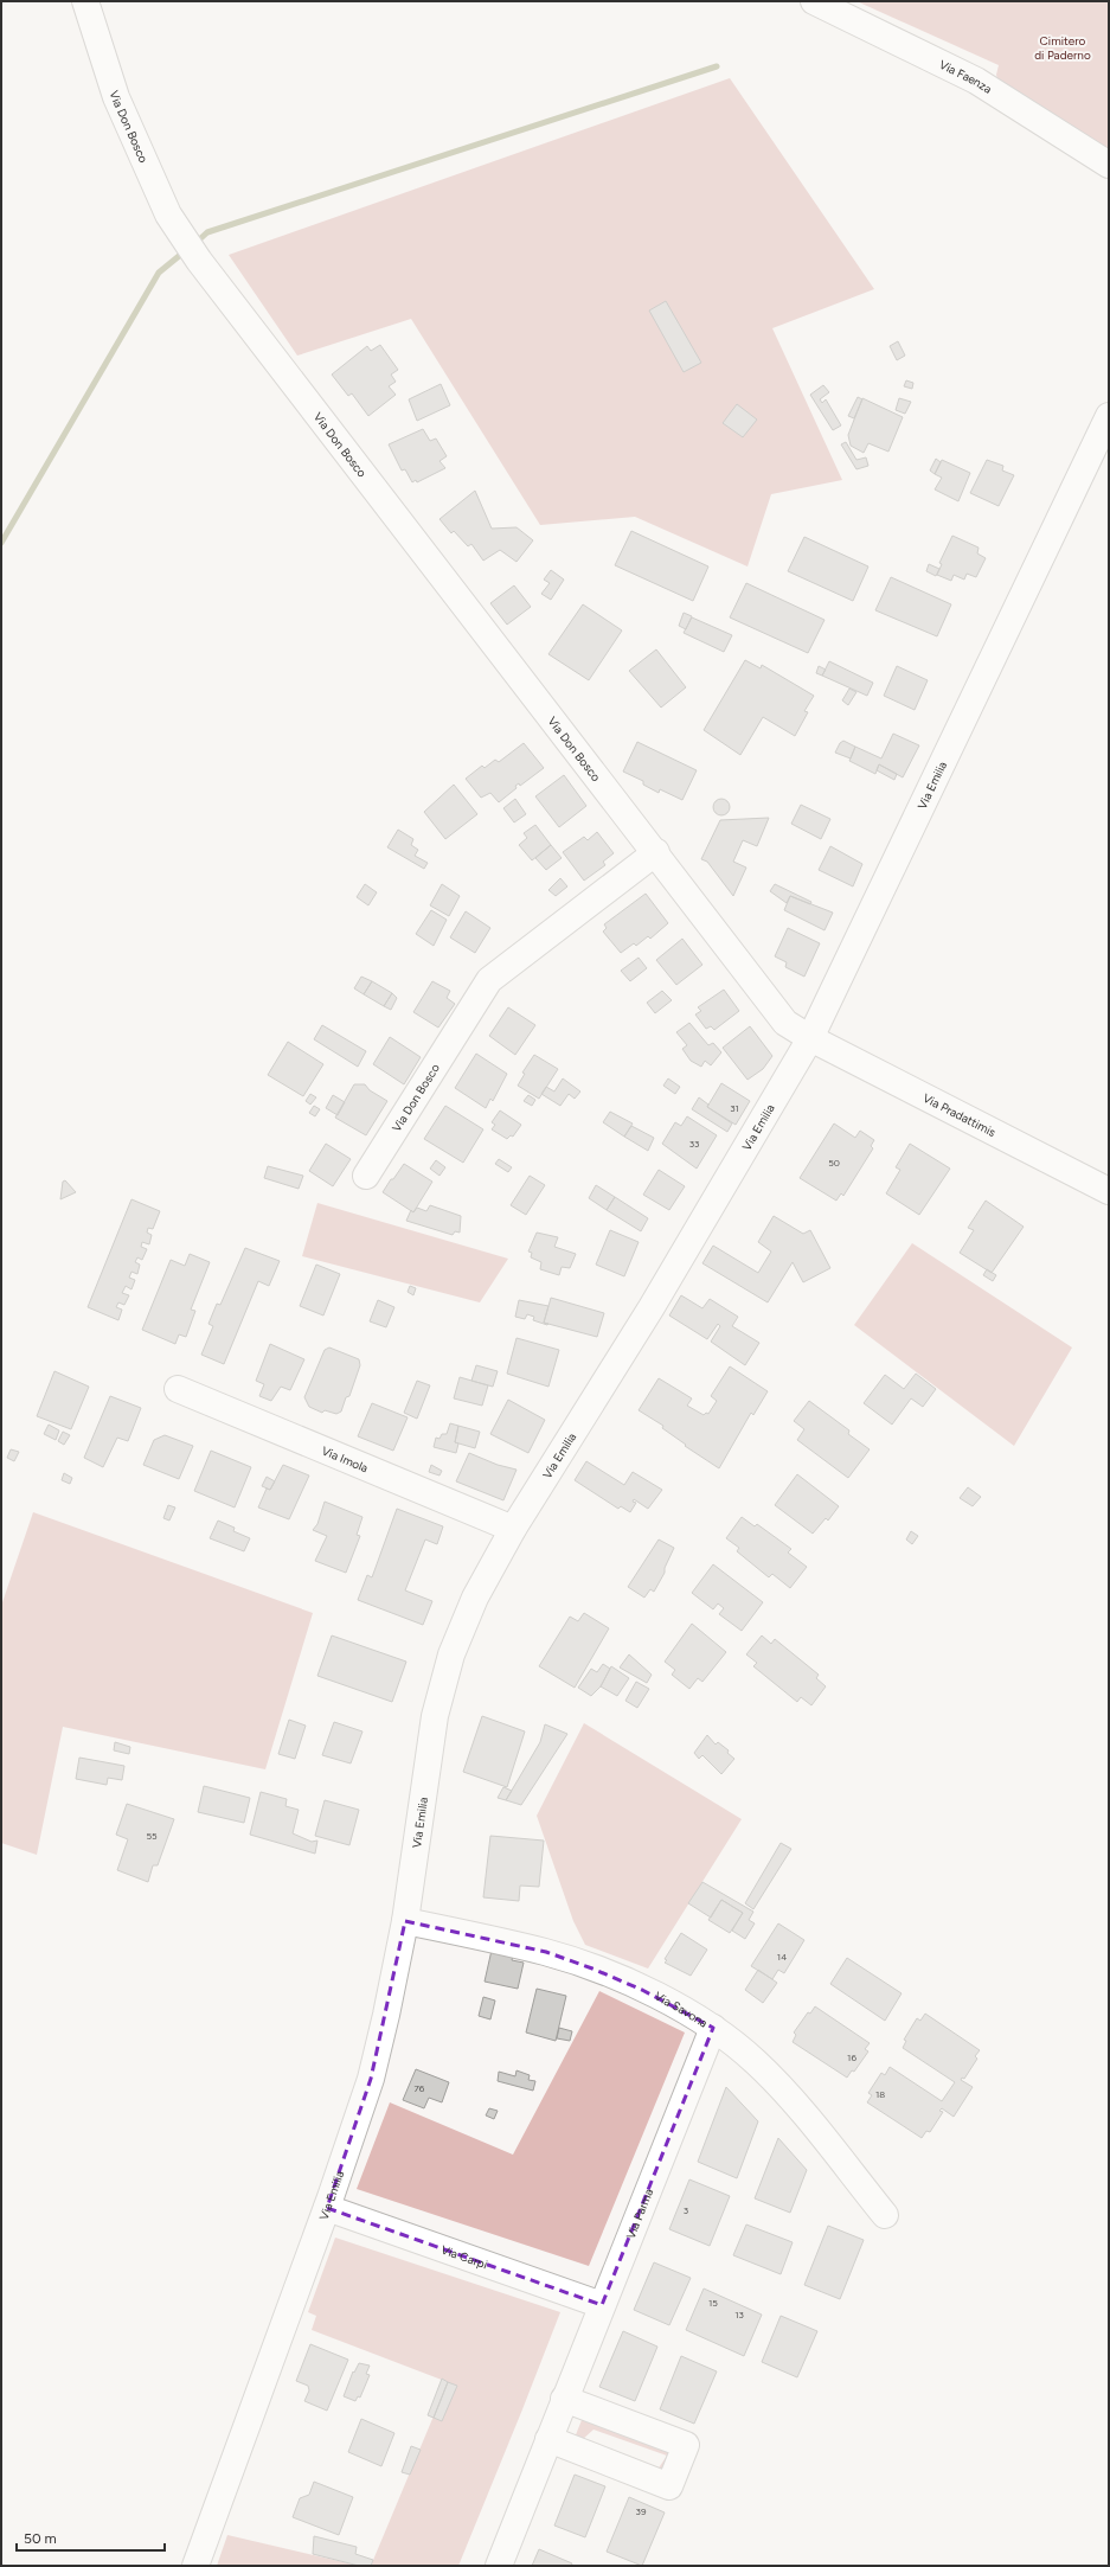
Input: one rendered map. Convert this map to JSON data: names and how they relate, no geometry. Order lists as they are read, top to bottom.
{
  "streets": {
    "street": [
      "Via Faenza",
      "Via Don Bosco",
      "Via Emilia",
      "Via Pradattimis",
      "Via Imola",
      "Via Savona",
      "Via Parma",
      "Via Carpi"
    ]
  },
  "crossings": [
    ["Via Don Bosco", "Via Emilia"],
    ["Via Don Bosco", "Via Pradattimis"],
    ["Via Emilia", "Via Pradattimis"],
    ["Via Emilia", "Via Imola"],
    ["Via Emilia", "Via Savona"],
    ["Via Emilia", "Via Carpi"],
    ["Via Savona", "Via Parma"],
    ["Via Parma", "Via Carpi"]
  ],
  "parks": ["Cimitero di Paderno"],
  "house_numbers": [
    "31",
    "33",
    "50",
    "55",
    "14",
    "16",
    "76",
    "18",
    "3",
    "15",
    "13",
    "39"
  ],
  "scale_bar": "50 m"
}
